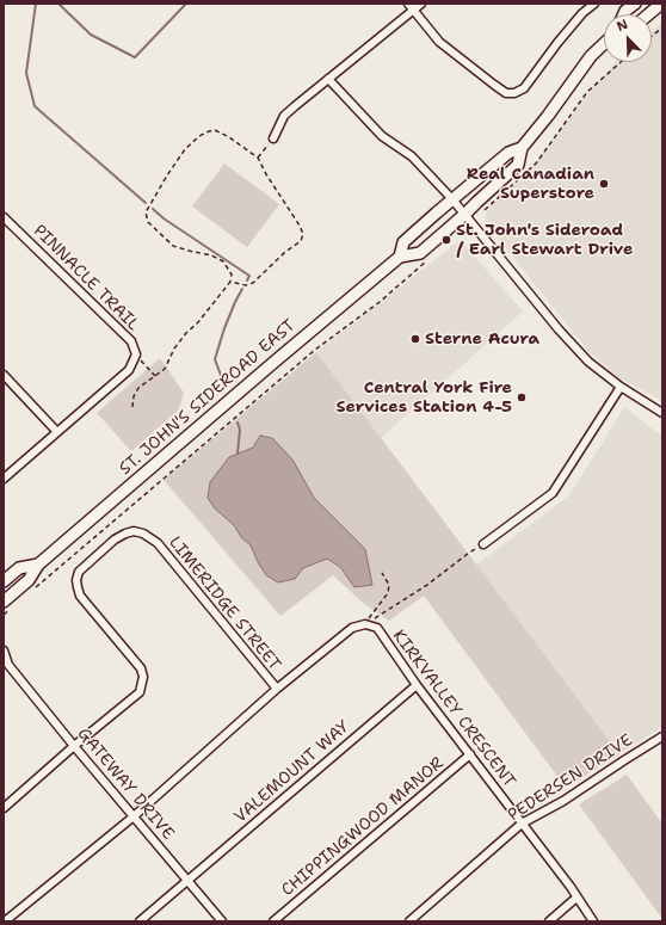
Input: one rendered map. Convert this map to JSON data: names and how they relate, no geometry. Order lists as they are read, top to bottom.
{
  "streets": {
    "main road": ["ST. JOHN'S SIDEROAD EAST"],
    "street": [
      "PINNACLE TRAIL",
      "LIMERIDGE STREET",
      "KIRKVALLEY CRESCENT",
      "VALEMOUNT WAY",
      "PEDERSEN DRIVE",
      "GATEWAY DRIVE",
      "CHIPPINGWOOD MANOR"
    ]
  },
  "crossings": [
    ["LIMERIDGE STREET", "GATEWAY DRIVE"],
    ["KIRKVALLEY CRESCENT", "VALEMOUNT WAY"],
    ["KIRKVALLEY CRESCENT", "PEDERSEN DRIVE"],
    ["KIRKVALLEY CRESCENT", "CHIPPINGWOOD MANOR"],
    ["VALEMOUNT WAY", "GATEWAY DRIVE"]
  ],
  "places": [
    "Real Canadian Superstore",
    "St. John's Sideroad / Earl Stewart Drive",
    "Sterne Acura",
    "Central York Fire Services Station 4-5"
  ],
  "north": "top left"
}
